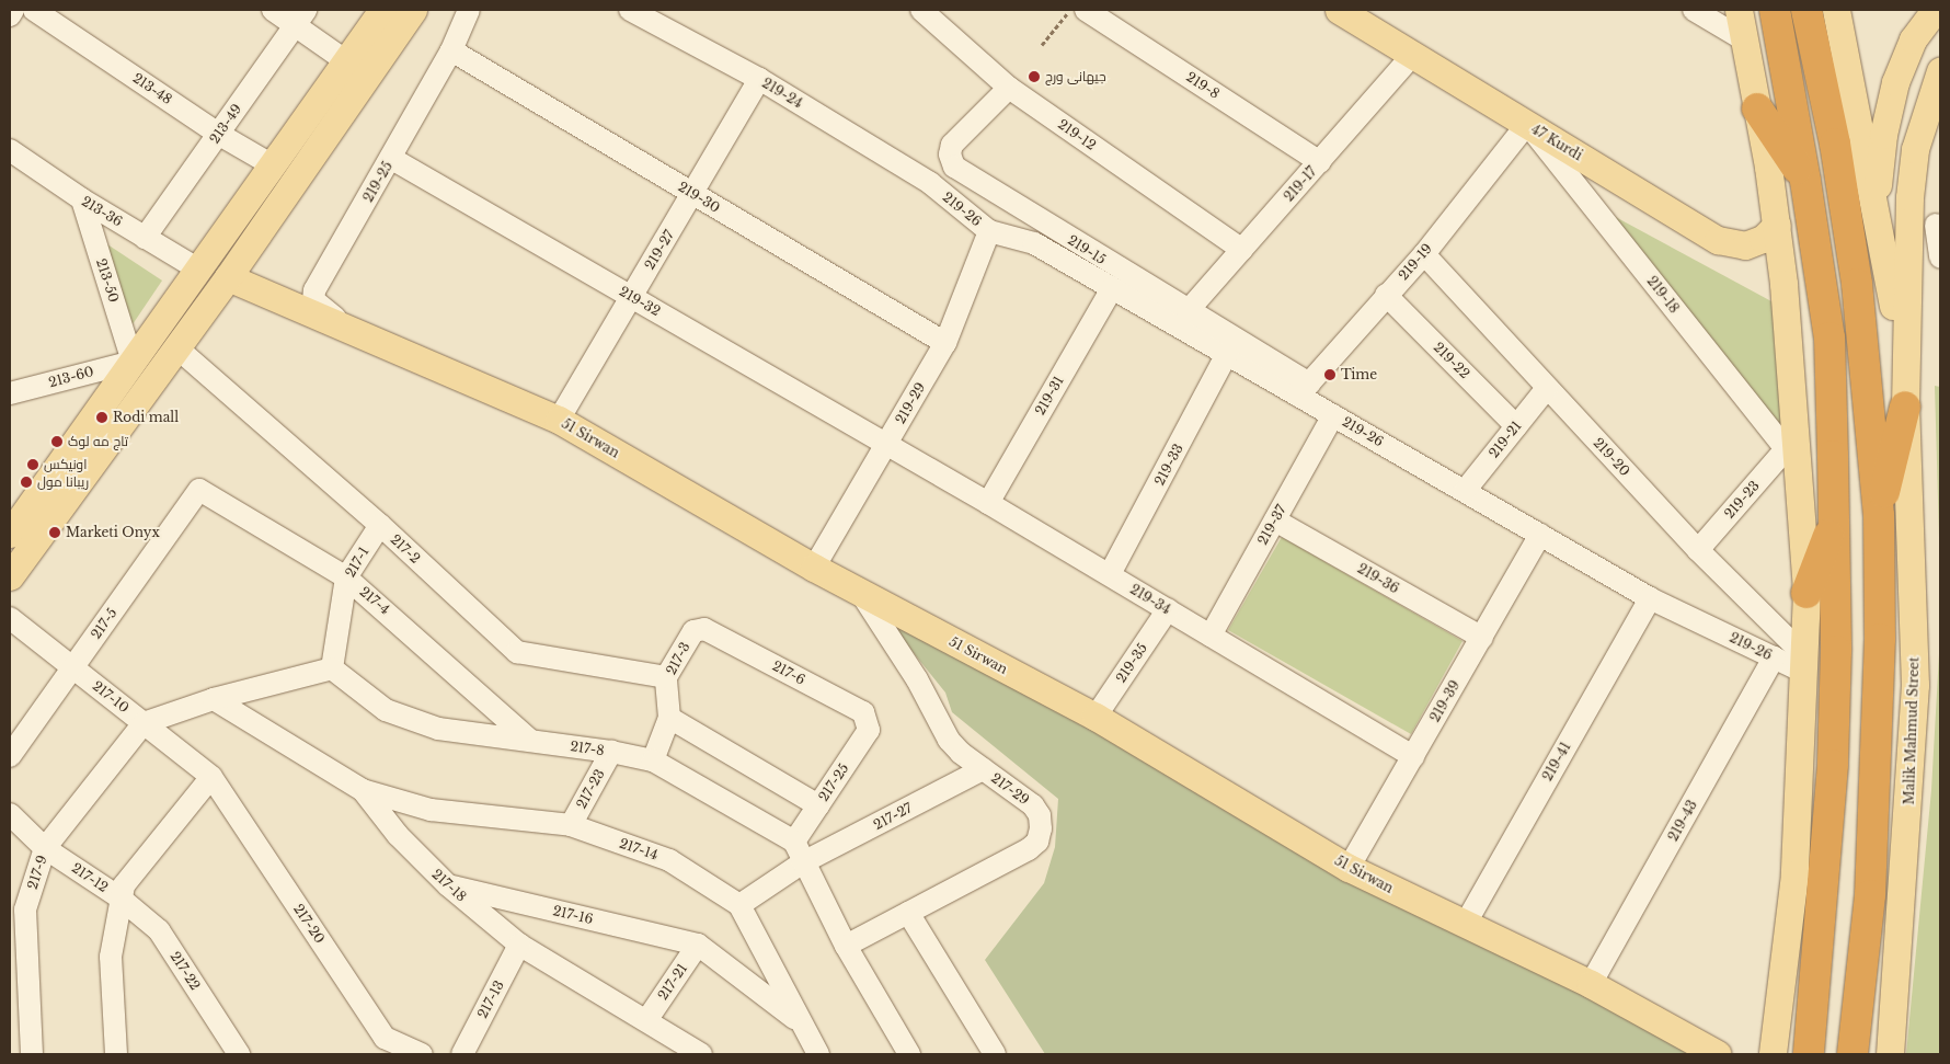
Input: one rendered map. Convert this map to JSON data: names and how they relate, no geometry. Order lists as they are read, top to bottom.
{
  "streets": {
    "main road": ["47 Kurdi", "51 Sirwan", "Malik Mahmud Street"],
    "street": [
      "219-8",
      "213-48",
      "219-24",
      "213-49",
      "219-12",
      "219-25",
      "219-17",
      "219-30",
      "219-26",
      "213-36",
      "219-27",
      "219-15",
      "219-19",
      "213-50",
      "219-18",
      "219-32",
      "219-22",
      "213-60",
      "219-31",
      "219-29",
      "219-21",
      "219-20",
      "219-33",
      "219-23",
      "219-37",
      "217-2",
      "217-1",
      "219-36",
      "219-34",
      "217-4",
      "217-5",
      "217-3",
      "219-35",
      "217-6",
      "217-10",
      "219-39",
      "217-8",
      "219-41",
      "217-25",
      "217-23",
      "217-29",
      "217-27",
      "219-43",
      "217-14",
      "217-9",
      "217-12",
      "217-18",
      "217-16",
      "217-20",
      "217-22",
      "217-21",
      "217-13"
    ]
  },
  "crossings": [
    ["219-8", "219-17"],
    ["213-48", "213-49"],
    ["219-24", "219-26"],
    ["219-24", "219-27"],
    ["213-49", "213-36"],
    ["219-12", "219-17"],
    ["219-12", "219-15"],
    ["47 Kurdi", "219-17"],
    ["47 Kurdi", "219-19"],
    ["47 Kurdi", "219-18"],
    ["219-25", "219-30"],
    ["219-25", "219-32"],
    ["219-25", "51 Sirwan"],
    ["219-17", "219-15"],
    ["219-30", "219-27"],
    ["219-30", "219-29"],
    ["219-26", "219-15"],
    ["219-26", "219-19"],
    ["219-26", "219-31"],
    ["219-26", "219-29"],
    ["219-26", "219-21"],
    ["219-26", "219-20"],
    ["219-26", "219-33"],
    ["219-26", "219-37"],
    ["219-26", "219-39"],
    ["219-26", "219-41"],
    ["219-26", "219-43"],
    ["213-36", "213-50"],
    ["219-27", "219-32"],
    ["219-27", "51 Sirwan"],
    ["219-15", "219-19"],
    ["219-19", "219-18"],
    ["219-19", "219-22"],
    ["219-19", "219-20"],
    ["213-50", "213-60"],
    ["219-18", "219-23"],
    ["219-32", "219-29"],
    ["219-32", "219-34"],
    ["219-22", "219-21"],
    ["219-31", "219-34"],
    ["219-29", "51 Sirwan"],
    ["219-29", "219-34"],
    ["51 Sirwan", "219-35"],
    ["51 Sirwan", "219-39"],
    ["51 Sirwan", "219-41"],
    ["51 Sirwan", "217-29"],
    ["51 Sirwan", "219-43"],
    ["219-21", "219-20"],
    ["219-20", "219-23"],
    ["219-33", "219-34"],
    ["219-37", "219-36"],
    ["219-37", "219-34"],
    ["217-2", "217-1"],
    ["217-2", "217-3"],
    ["217-1", "217-4"],
    ["217-1", "217-8"],
    ["219-36", "219-39"],
    ["219-34", "219-35"],
    ["219-34", "219-39"],
    ["217-4", "217-5"],
    ["217-4", "217-8"],
    ["217-5", "217-10"],
    ["217-3", "217-6"],
    ["217-3", "217-8"],
    ["217-6", "217-25"],
    ["217-10", "217-9"],
    ["217-10", "217-20"],
    ["217-8", "217-25"],
    ["217-8", "217-23"],
    ["217-23", "217-14"],
    ["217-29", "217-27"],
    ["217-27", "217-14"],
    ["217-14", "217-18"],
    ["217-9", "217-12"],
    ["217-12", "217-22"],
    ["217-18", "217-16"],
    ["217-18", "217-21"],
    ["217-18", "217-13"],
    ["217-16", "217-21"]
  ],
  "places": [
    "جیهانی ورچ",
    "Time",
    "Rodi mall",
    "تاج مه لوک",
    "اونيكس",
    "ريبانا مول",
    "Marketi Onyx"
  ]
}
